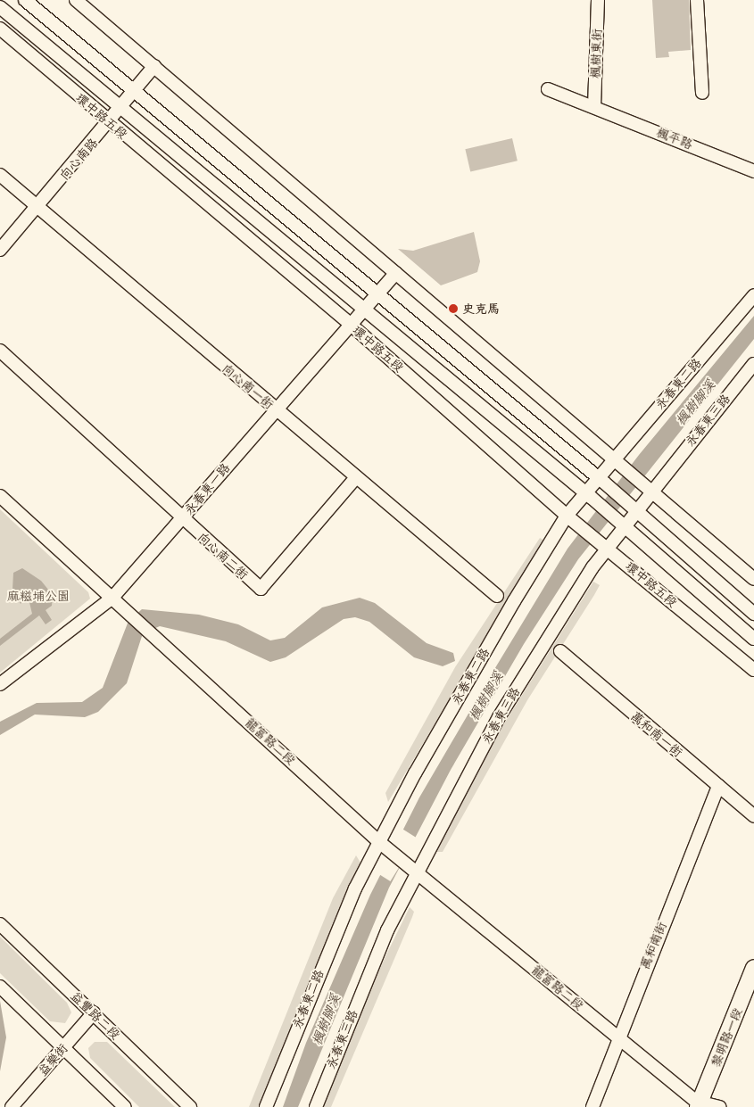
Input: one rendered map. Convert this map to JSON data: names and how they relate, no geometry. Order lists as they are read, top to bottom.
{
  "streets": {
    "main road": ["黎明路一段"],
    "street": [
      "楓樹東街",
      "環中路五段",
      "楓平路",
      "向心南路",
      "永春東二路",
      "向心南一街",
      "永春東三路",
      "永春東一路",
      "向心南二街",
      "萬和南一街",
      "龍富路二段",
      "萬和南街",
      "益豐路二段",
      "益樂街"
    ]
  },
  "crossings": [
    ["楓樹東街", "楓平路"],
    ["環中路五段", "向心南路"],
    ["環中路五段", "永春東二路"],
    ["環中路五段", "永春東三路"],
    ["環中路五段", "永春東一路"],
    ["向心南路", "向心南一街"],
    ["永春東二路", "龍富路二段"],
    ["向心南一街", "永春東一路"],
    ["向心南一街", "向心南二街"],
    ["永春東三路", "龍富路二段"],
    ["永春東一路", "向心南二街"],
    ["永春東一路", "龍富路二段"],
    ["萬和南一街", "萬和南街"],
    ["龍富路二段", "萬和南街"],
    ["龍富路二段", "黎明路一段"],
    ["益豐路二段", "益樂街"]
  ],
  "water": ["楓樹腳溪"],
  "parks": ["麻糍埔公園"],
  "places": ["史克馬"]
}
